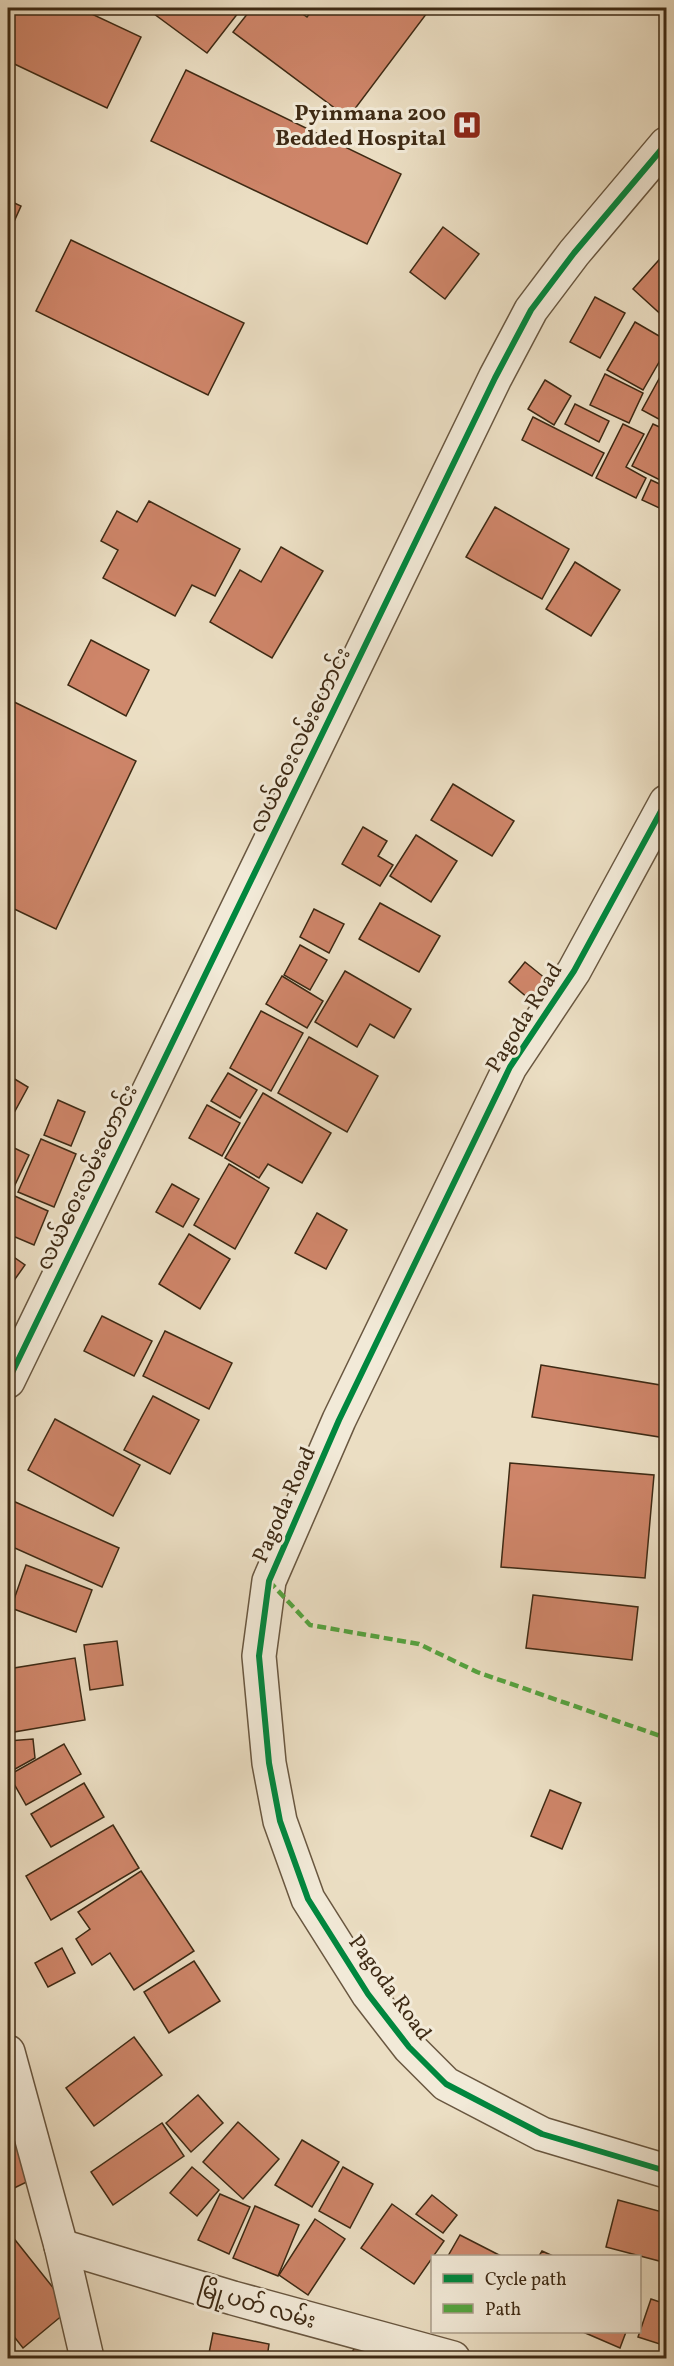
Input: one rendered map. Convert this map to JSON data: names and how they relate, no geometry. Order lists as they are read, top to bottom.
{
  "streets": {
    "street": ["လယ်ဝေးလမ်းဟောင်း", "Pagoda Road", "မြို့ပတ် လမ်း"]
  },
  "places": {
    "hospital": ["Pyinmana 200 Bedded Hospital"]
  },
  "legend": ["Cycle path", "Path"]
}
